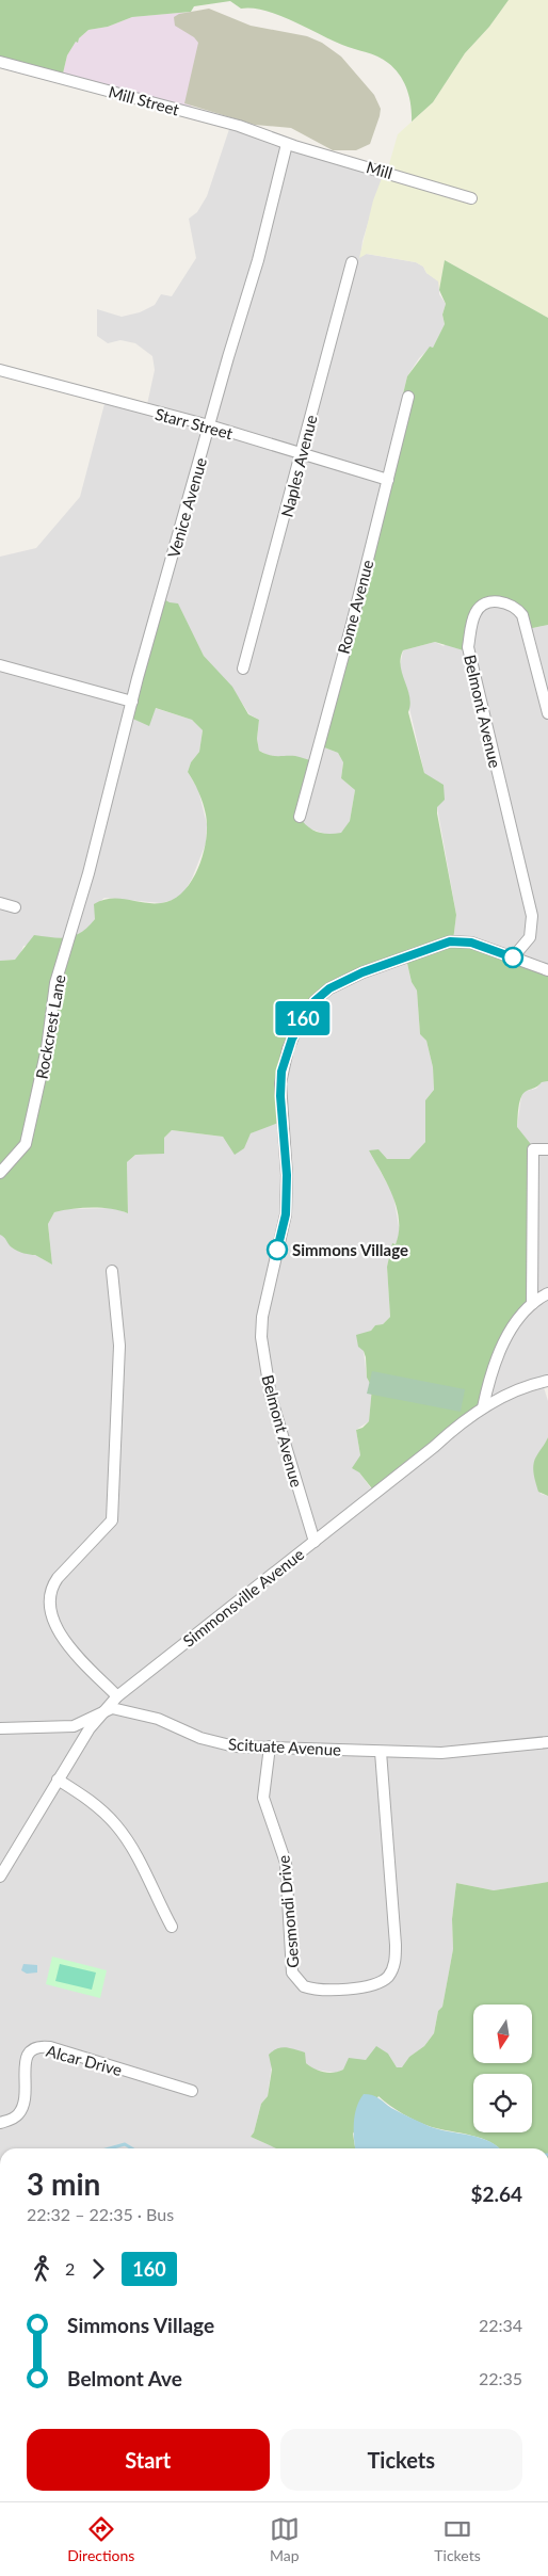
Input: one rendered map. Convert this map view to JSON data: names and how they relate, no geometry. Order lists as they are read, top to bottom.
{
  "streets": {
    "street": [
      "Mill Street",
      "Mill",
      "Starr Street",
      "Naples Avenue",
      "Venice Avenue",
      "Rome Avenue",
      "Belmont Avenue",
      "Rockcrest Lane",
      "Simmonsville Avenue",
      "Scituate Avenue",
      "Gesmondi Drive",
      "Alcar Drive"
    ]
  },
  "crossings": [
    ["Mill Street", "Mill"],
    ["Mill Street", "Venice Avenue"],
    ["Mill", "Venice Avenue"],
    ["Starr Street", "Naples Avenue"],
    ["Starr Street", "Venice Avenue"],
    ["Starr Street", "Rome Avenue"],
    ["Venice Avenue", "Rockcrest Lane"],
    ["Belmont Avenue", "Simmonsville Avenue"],
    ["Simmonsville Avenue", "Scituate Avenue"],
    ["Scituate Avenue", "Gesmondi Drive"]
  ],
  "places": ["Simmons Village"],
  "lines": ["bus line 160"],
  "north": "bottom",
  "page": {
    "on_map": "160",
    "heading": ["3 min", "22:32 – 22:35 · Bus", "$2.64"],
    "legs": ["2", "160"],
    "list": [
      {
        "name": "Simmons Village",
        "value": "22:34"
      },
      {
        "name": "Belmont Ave",
        "value": "22:35"
      }
    ],
    "buttons": ["Start", "Tickets"],
    "tabs": ["Directions", "Map", "Tickets"]
  }
}
